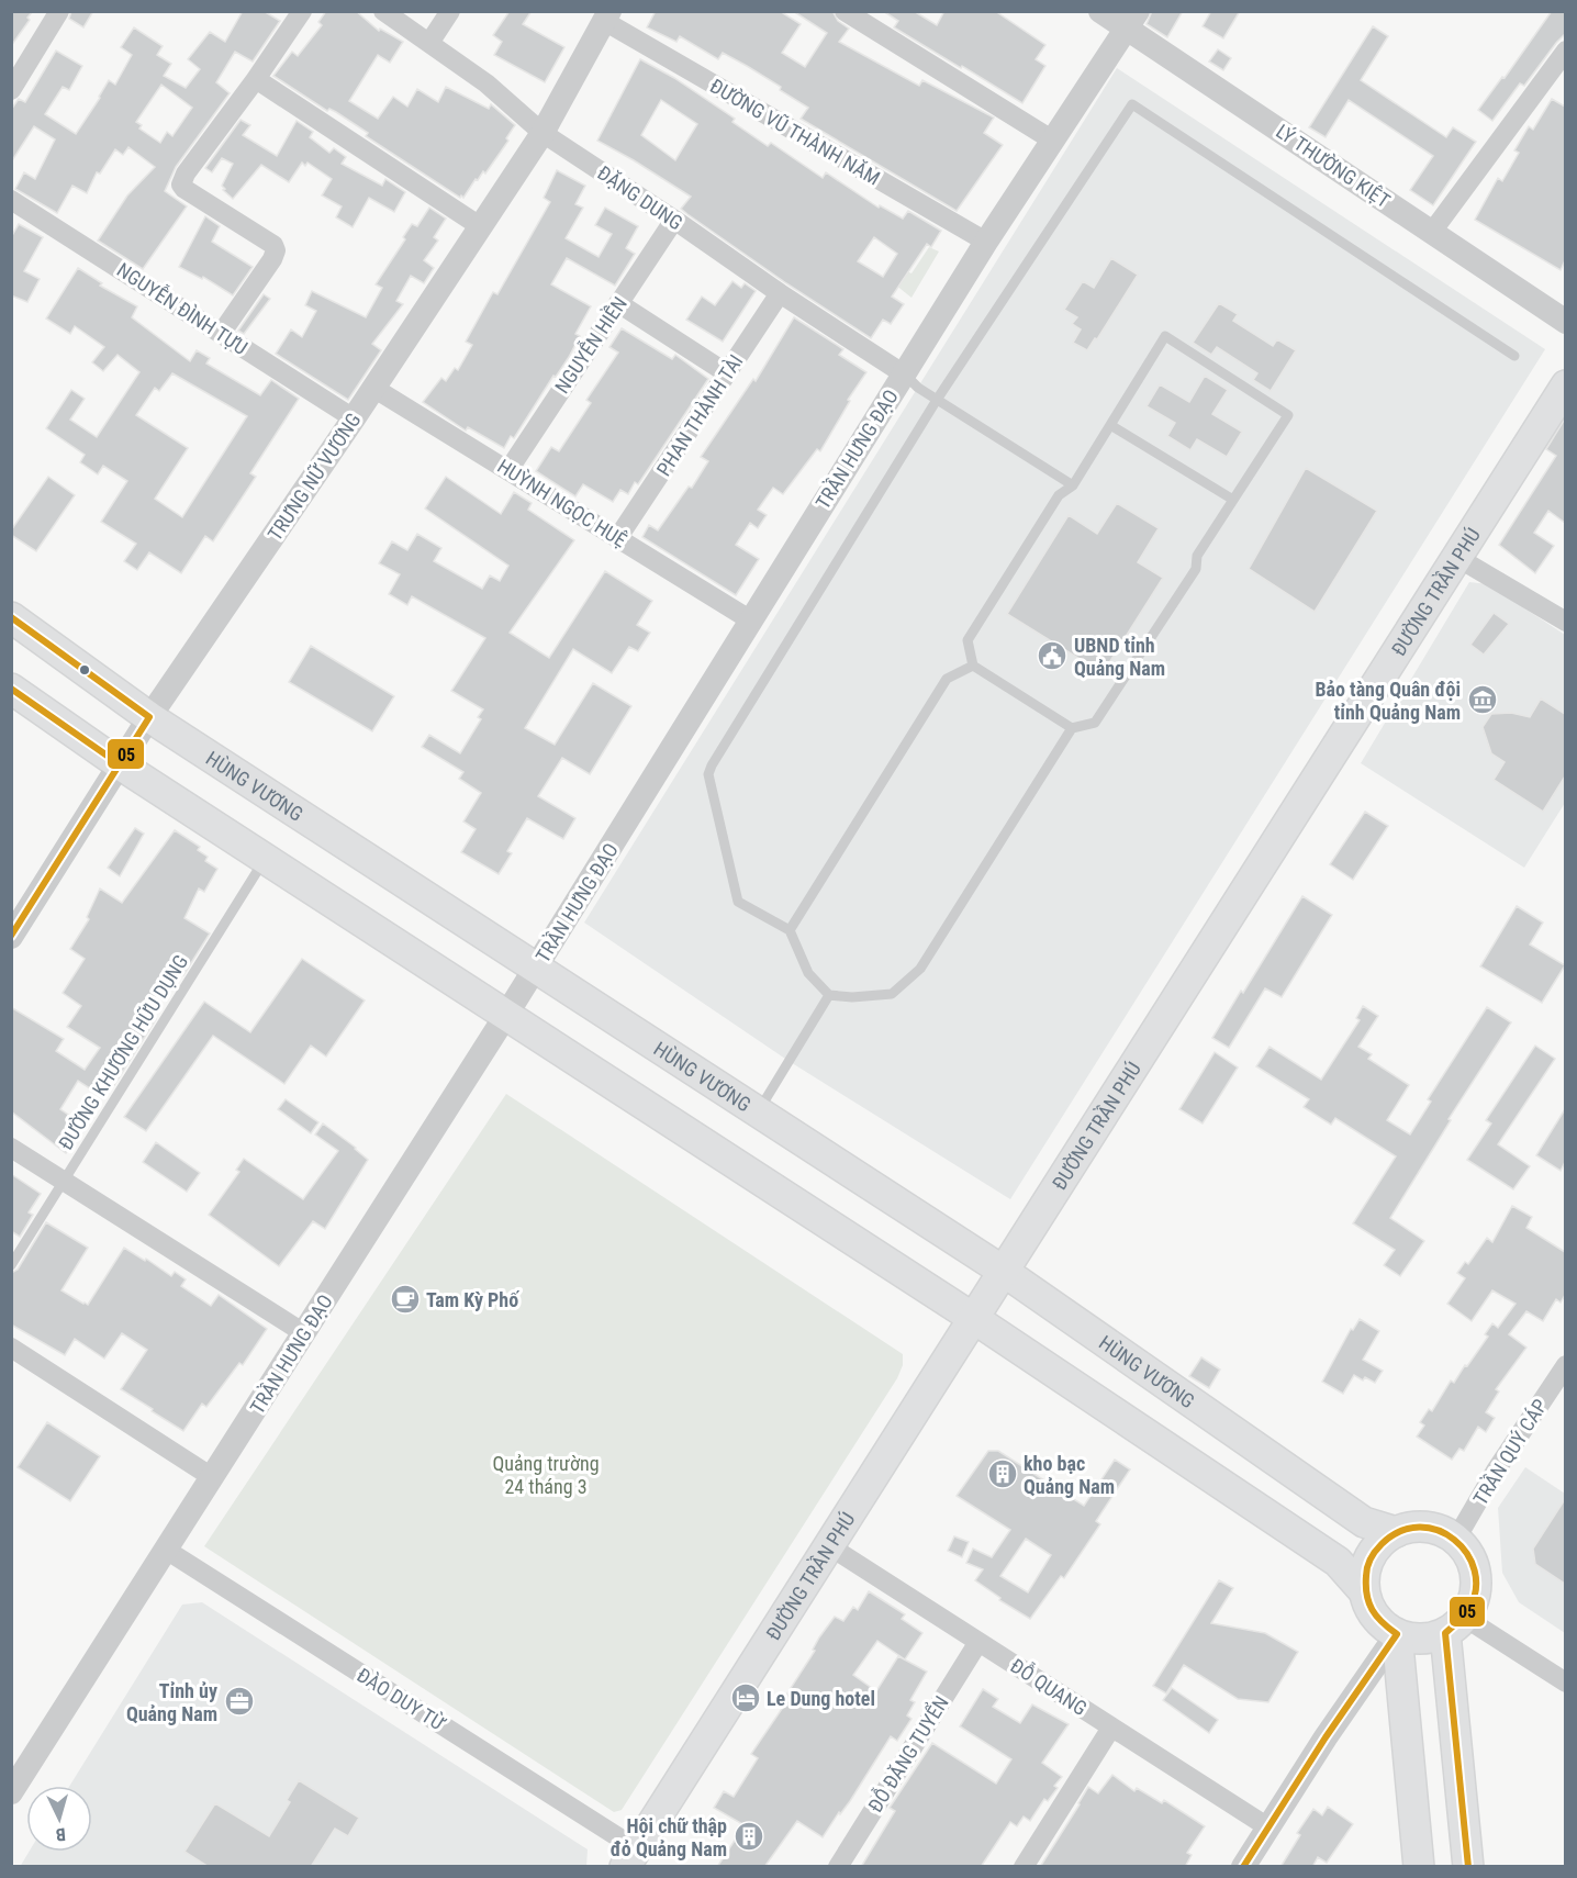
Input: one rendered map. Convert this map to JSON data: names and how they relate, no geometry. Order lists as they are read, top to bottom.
{
  "streets": {
    "main road": ["ĐƯỜNG TRẦN PHÚ", "HÙNG VƯƠNG"],
    "street": [
      "ĐƯỜNG VŨ THÀNH NĂM",
      "LÝ THƯỜNG KIỆT",
      "ĐẶNG DUNG",
      "NGUYỄN ĐÌNH TỰU",
      "NGUYỄN HIỀN",
      "PHAN THÀNH TÀI",
      "TRẦN HƯNG ĐẠO",
      "TRƯNG NỮ VƯƠNG",
      "HUỲNH NGỌC HUỆ",
      "TRẦN QUÝ CÁP",
      "ĐỖ QUANG",
      "ĐÀO DUY TỪ",
      "ĐỖ ĐĂNG TUYỂN"
    ],
    "lane": ["ĐƯỜNG KHƯƠNG HỮU DỤNG"]
  },
  "crossings": [
    ["ĐƯỜNG VŨ THÀNH NĂM", "TRẦN HƯNG ĐẠO"],
    ["ĐƯỜNG VŨ THÀNH NĂM", "TRƯNG NỮ VƯƠNG"],
    ["LÝ THƯỜNG KIỆT", "TRẦN HƯNG ĐẠO"],
    ["ĐẶNG DUNG", "NGUYỄN HIỀN"],
    ["ĐẶNG DUNG", "PHAN THÀNH TÀI"],
    ["ĐẶNG DUNG", "TRẦN HƯNG ĐẠO"],
    ["ĐẶNG DUNG", "TRƯNG NỮ VƯƠNG"],
    ["NGUYỄN ĐÌNH TỰU", "TRƯNG NỮ VƯƠNG"],
    ["NGUYỄN HIỀN", "HUỲNH NGỌC HUỆ"],
    ["PHAN THÀNH TÀI", "HUỲNH NGỌC HUỆ"],
    ["TRẦN HƯNG ĐẠO", "HUỲNH NGỌC HUỆ"],
    ["TRẦN HƯNG ĐẠO", "HÙNG VƯƠNG"],
    ["TRẦN HƯNG ĐẠO", "ĐÀO DUY TỪ"],
    ["TRƯNG NỮ VƯƠNG", "HUỲNH NGỌC HUỆ"],
    ["TRƯNG NỮ VƯƠNG", "HÙNG VƯƠNG"],
    ["ĐƯỜNG TRẦN PHÚ", "HÙNG VƯƠNG"],
    ["ĐƯỜNG TRẦN PHÚ", "ĐỖ QUANG"],
    ["ĐƯỜNG TRẦN PHÚ", "ĐÀO DUY TỪ"],
    ["HÙNG VƯƠNG", "TRẦN QUÝ CÁP"],
    ["ĐỖ QUANG", "ĐỖ ĐĂNG TUYỂN"]
  ],
  "parks": ["Quảng trường 24 tháng 3"],
  "places": {
    "public building": ["UBND tỉnh Quảng Nam"],
    "museum": ["Bảo tàng Quân đội tỉnh Quảng Nam"],
    "cafe": ["Tam Kỳ Phố"],
    "building": ["kho bạc Quảng Nam", "Hội chữ thập đỏ Quảng Nam"],
    "hotel": ["Le Dung hotel"],
    "office": ["Tỉnh ủy Quảng Nam"]
  },
  "lines": ["transit line 05"],
  "north": "bottom"
}
